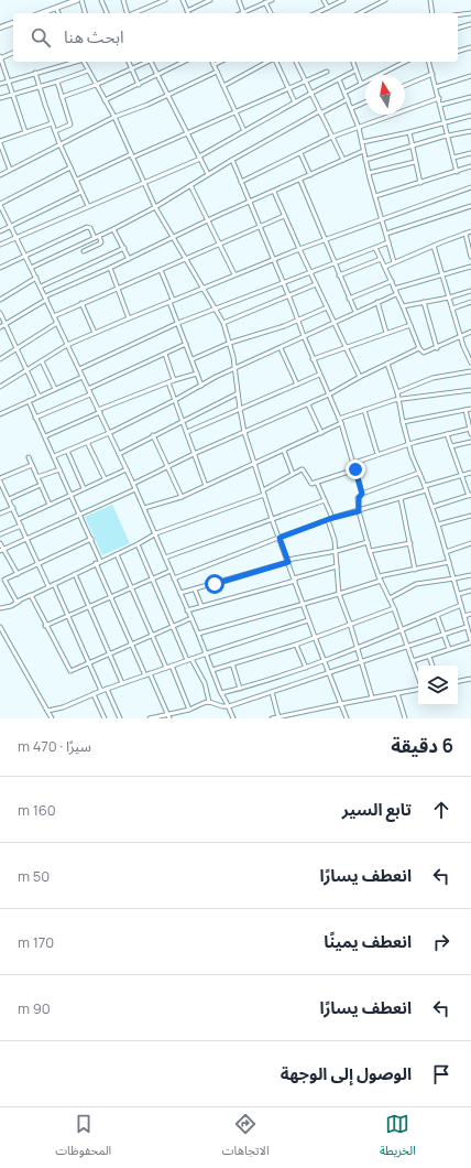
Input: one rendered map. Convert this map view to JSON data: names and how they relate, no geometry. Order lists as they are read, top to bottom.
{
  "north": "top",
  "page": {
    "search": "ابحث هنا",
    "heading": ["6 دقيقة", "سيرًا · 470 m"],
    "list": [
      ["تابع السير", "160 m"],
      ["انعطف يسارًا", "50 m"],
      ["انعطف يمينًا", "170 m"],
      ["انعطف يسارًا", "90 m"],
      "الوصول إلى الوجهة"
    ],
    "nav": ["الخريطة", "الاتجاهات", "المحفوظات"]
  }
}
